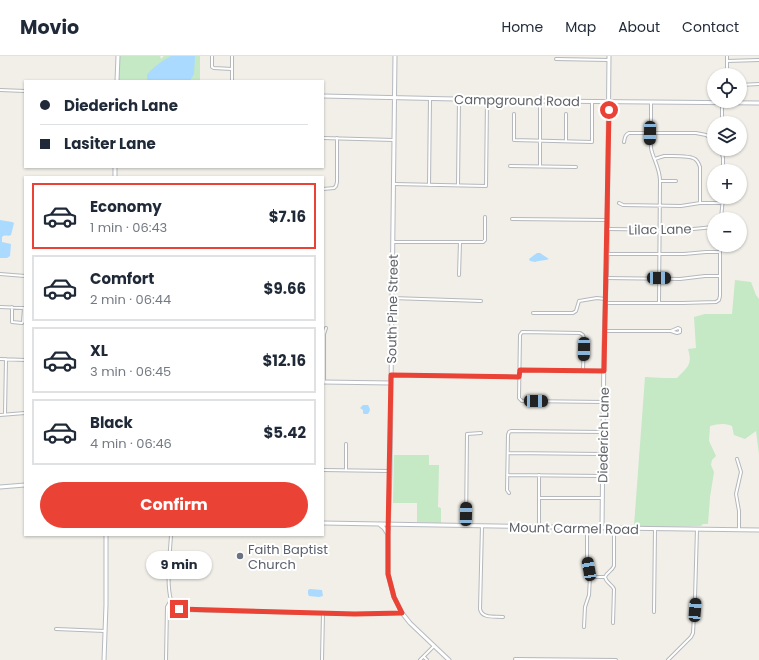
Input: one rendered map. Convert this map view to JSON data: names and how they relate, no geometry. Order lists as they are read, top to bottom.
{
  "streets": {
    "street": [
      "Campground Road",
      "Lilac Lane",
      "South Pine Street",
      "Diederich Lane",
      "Mount Carmel Road"
    ]
  },
  "crossings": [
    ["Campground Road", "South Pine Street"],
    ["Campground Road", "Diederich Lane"],
    ["Lilac Lane", "Diederich Lane"],
    ["South Pine Street", "Mount Carmel Road"],
    ["Diederich Lane", "Mount Carmel Road"]
  ],
  "places": ["Faith Baptist Church"],
  "page": {
    "header": "Movio",
    "nav": [
      "Home",
      "Map",
      "About",
      "Contact"
    ],
    "map_buttons": ["+", "−"],
    "banner": ["Diederich Lane", "Lasiter Lane"],
    "list": [
      {
        "name": "Economy",
        "note": "1 min · 06:43",
        "value": "$7.16"
      },
      {
        "name": "Comfort",
        "note": "2 min · 06:44",
        "value": "$9.66"
      },
      {
        "name": "XL",
        "note": "3 min · 06:45",
        "value": "$12.16"
      },
      {
        "name": "Black",
        "note": "4 min · 06:46",
        "value": "$5.42"
      }
    ],
    "buttons": "Confirm",
    "bubble": "9 min"
  }
}
